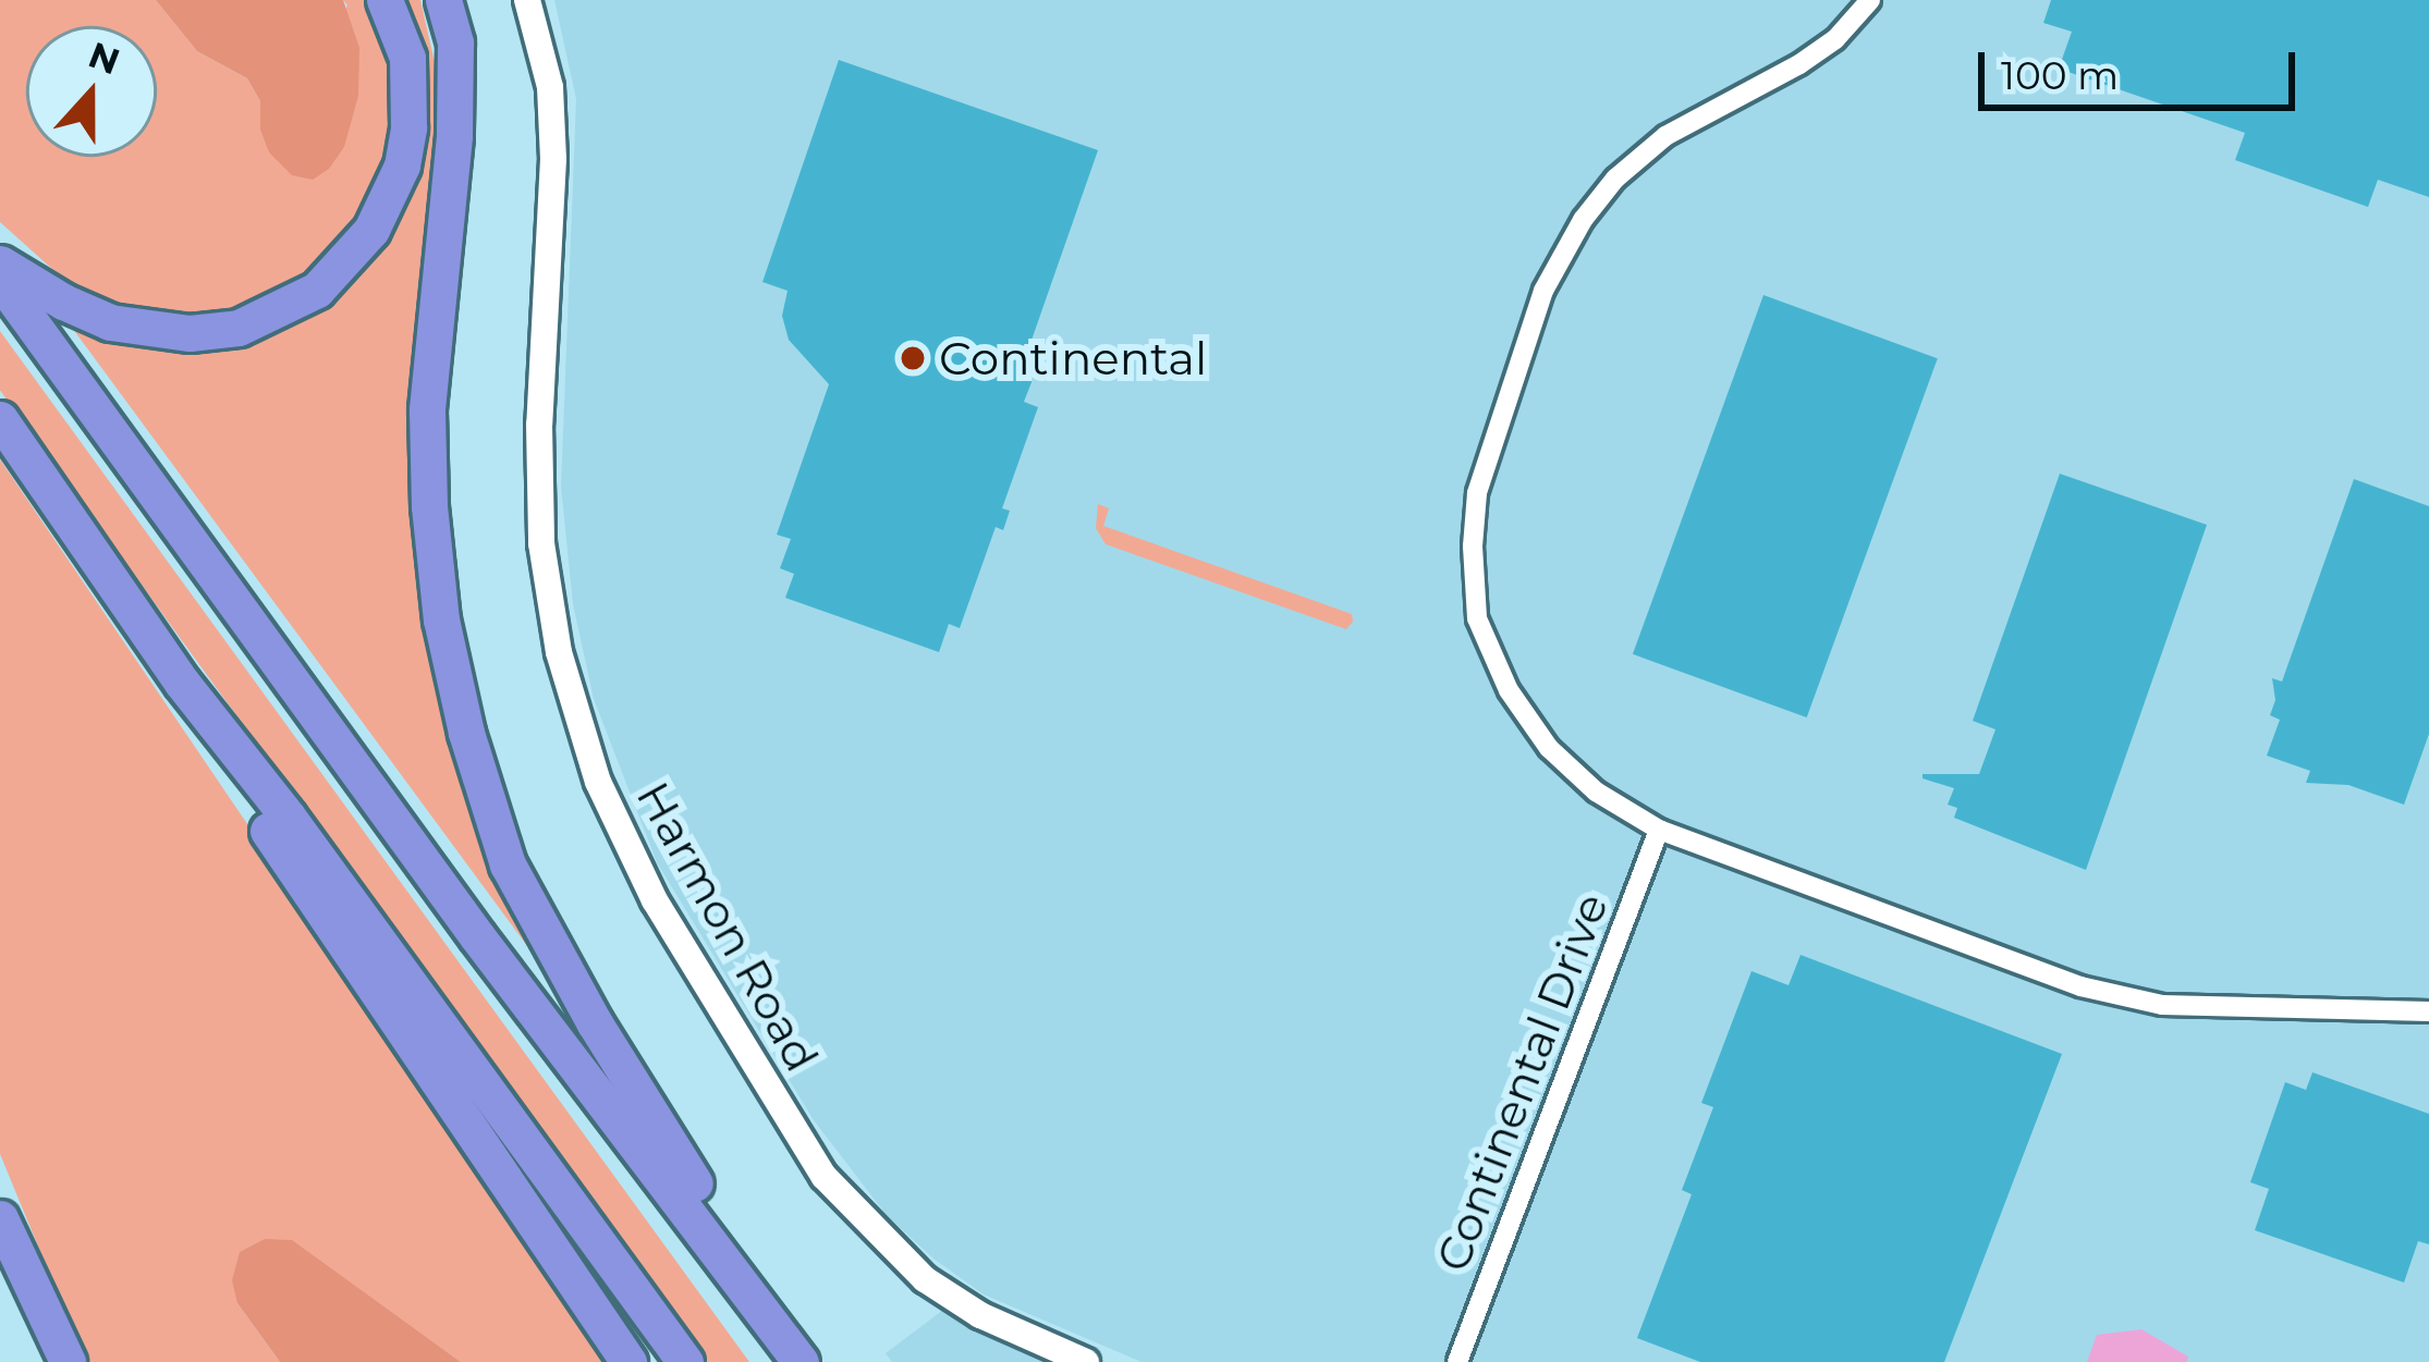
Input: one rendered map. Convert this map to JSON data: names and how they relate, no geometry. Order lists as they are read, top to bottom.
{
  "streets": {
    "street": ["Harmon Road", "Continental Drive"]
  },
  "places": ["Continental"],
  "scale_bar": "100 m",
  "north": "top"
}
